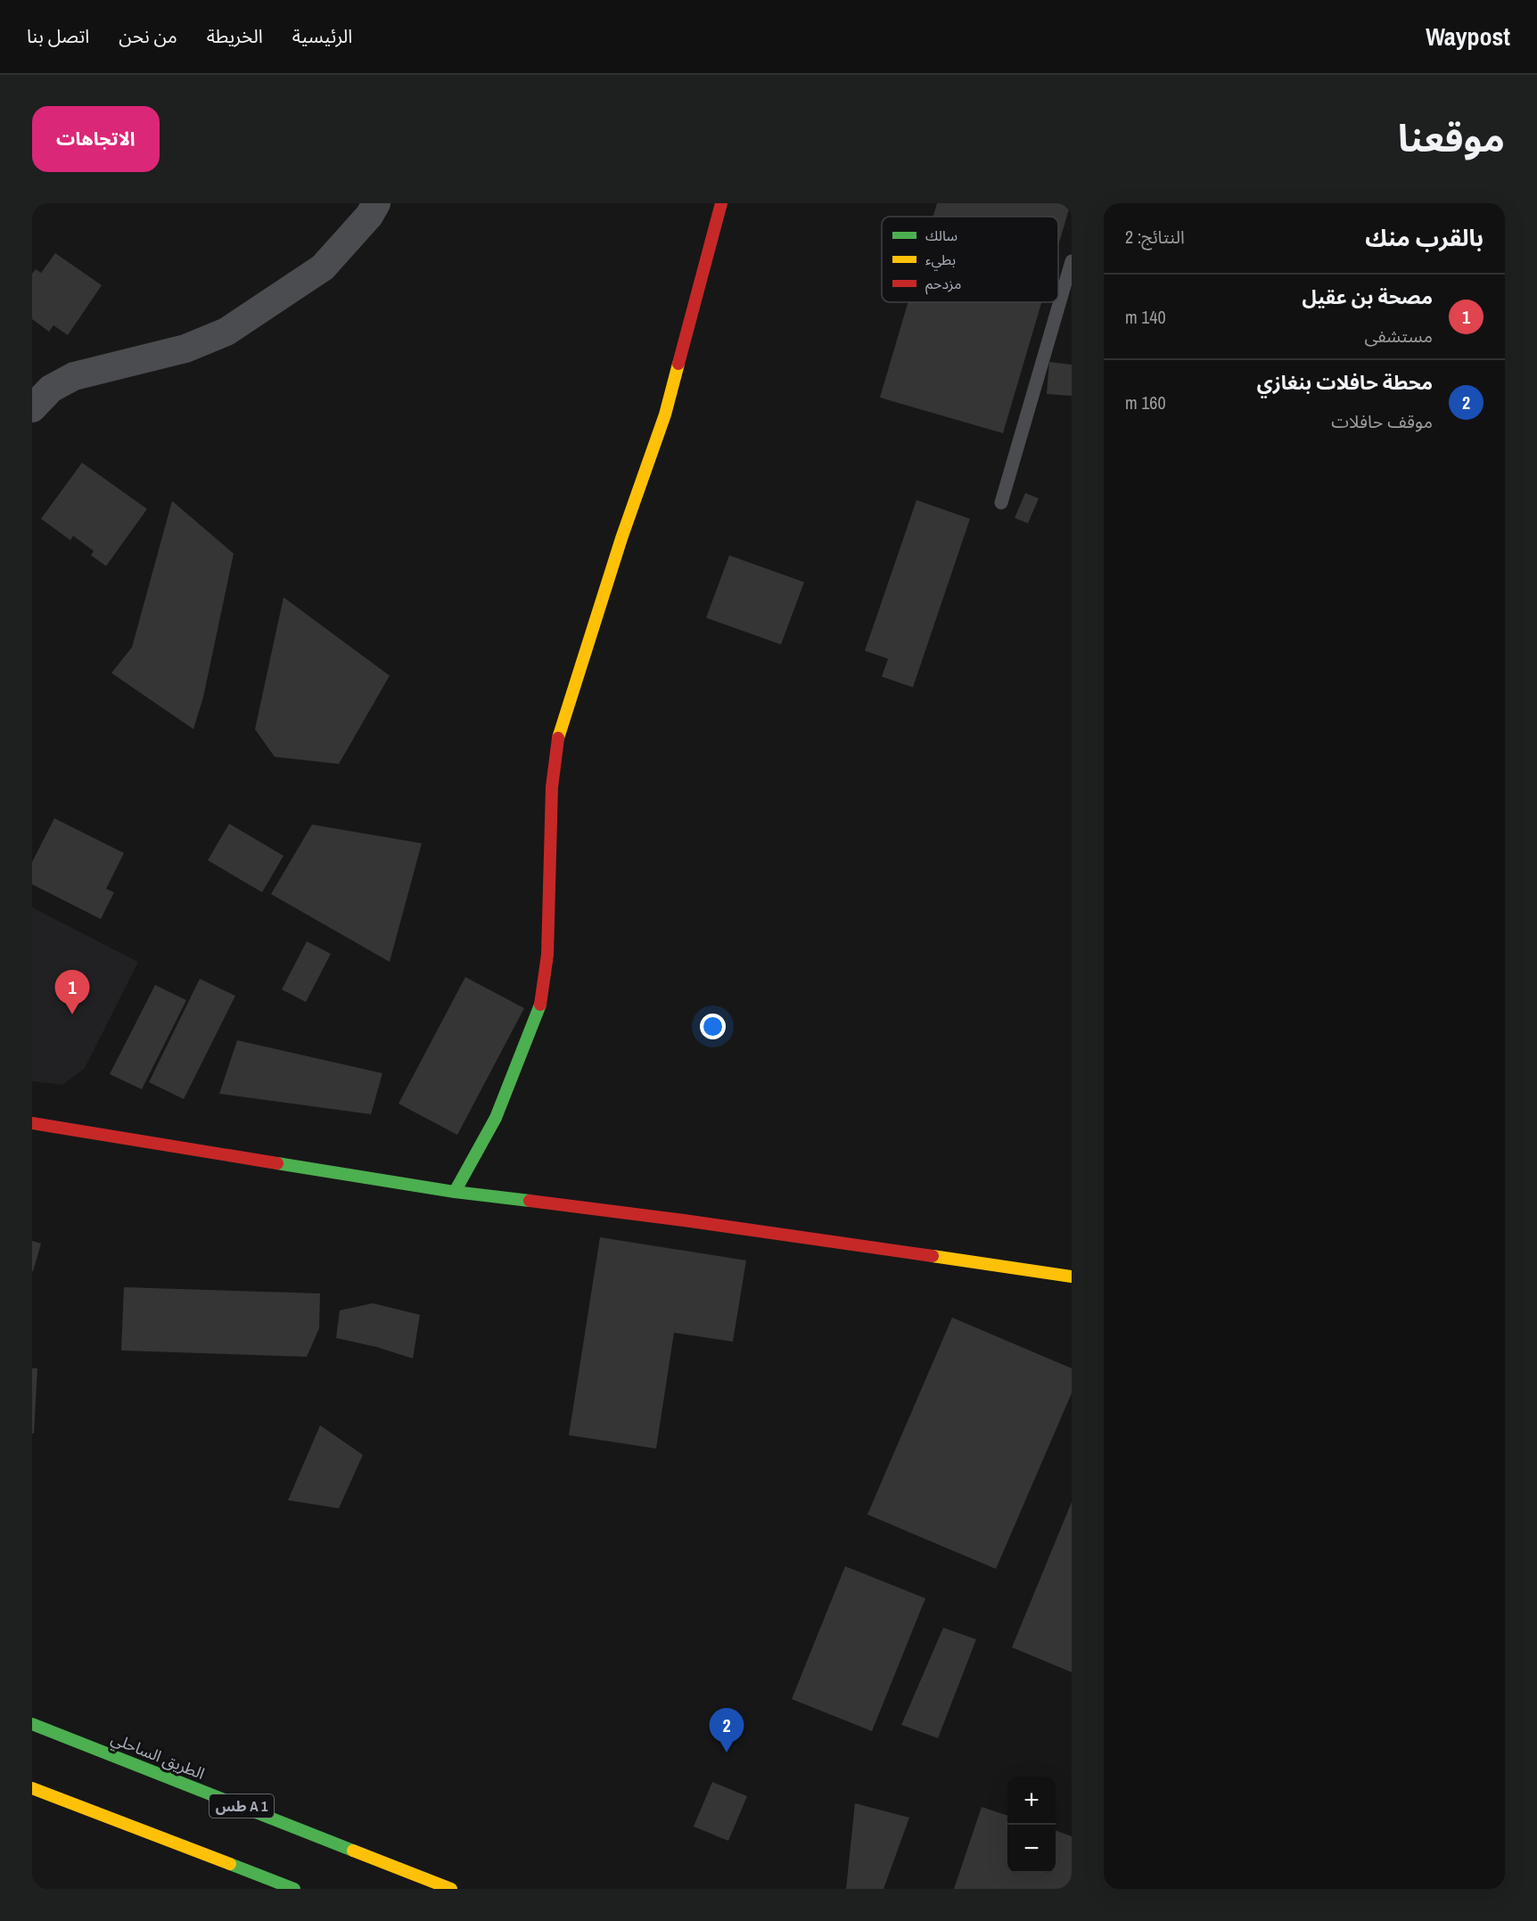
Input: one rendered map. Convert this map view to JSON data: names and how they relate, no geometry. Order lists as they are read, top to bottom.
{
  "streets": {
    "main road": ["الطريق الساحلي", "طس A 1"]
  },
  "legend": ["سالك", "بطيء", "مزدحم"],
  "page": {
    "header": "Waypost",
    "nav": [
      "الرئيسية",
      "الخريطة",
      "من نحن",
      "اتصل بنا"
    ],
    "title": "موقعنا",
    "buttons": "الاتجاهات",
    "heading": ["بالقرب منك", "النتائج: 2"],
    "list": [
      {
        "mark": "1",
        "name": "مصحة بن عقيل",
        "note": "مستشفى",
        "value": "140 m"
      },
      {
        "mark": "2",
        "name": "محطة حافلات بنغازي",
        "note": "موقف حافلات",
        "value": "160 m"
      }
    ],
    "pins": ["1", "2"],
    "map_buttons": ["+", "−"]
  }
}
